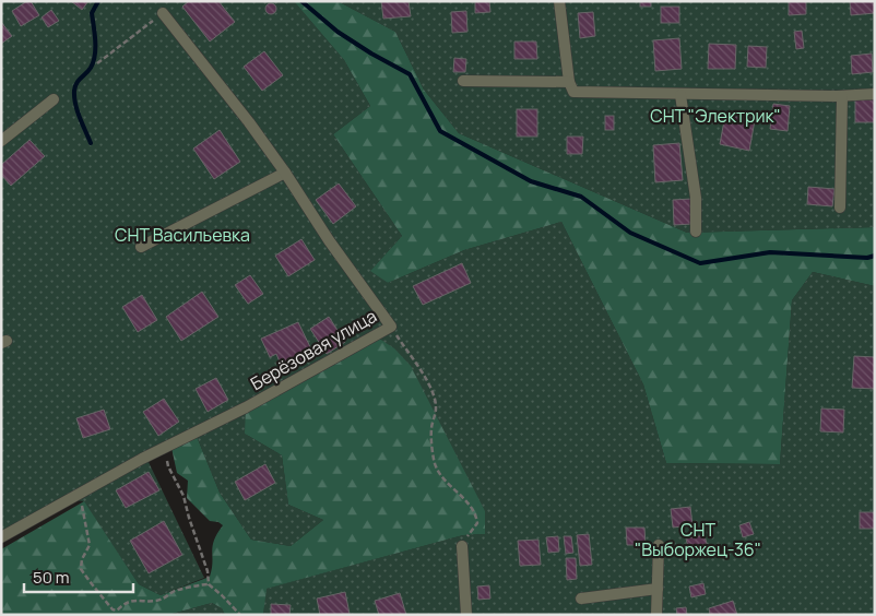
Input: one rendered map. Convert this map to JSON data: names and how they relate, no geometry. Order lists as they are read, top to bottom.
{
  "streets": {
    "street": ["Берёзовая улица"]
  },
  "parks": ["СНТ \"Электрик\"", "СНТ Васильевка", "СНТ \"Выборжец-36\""],
  "scale_bar": "50 m"
}
